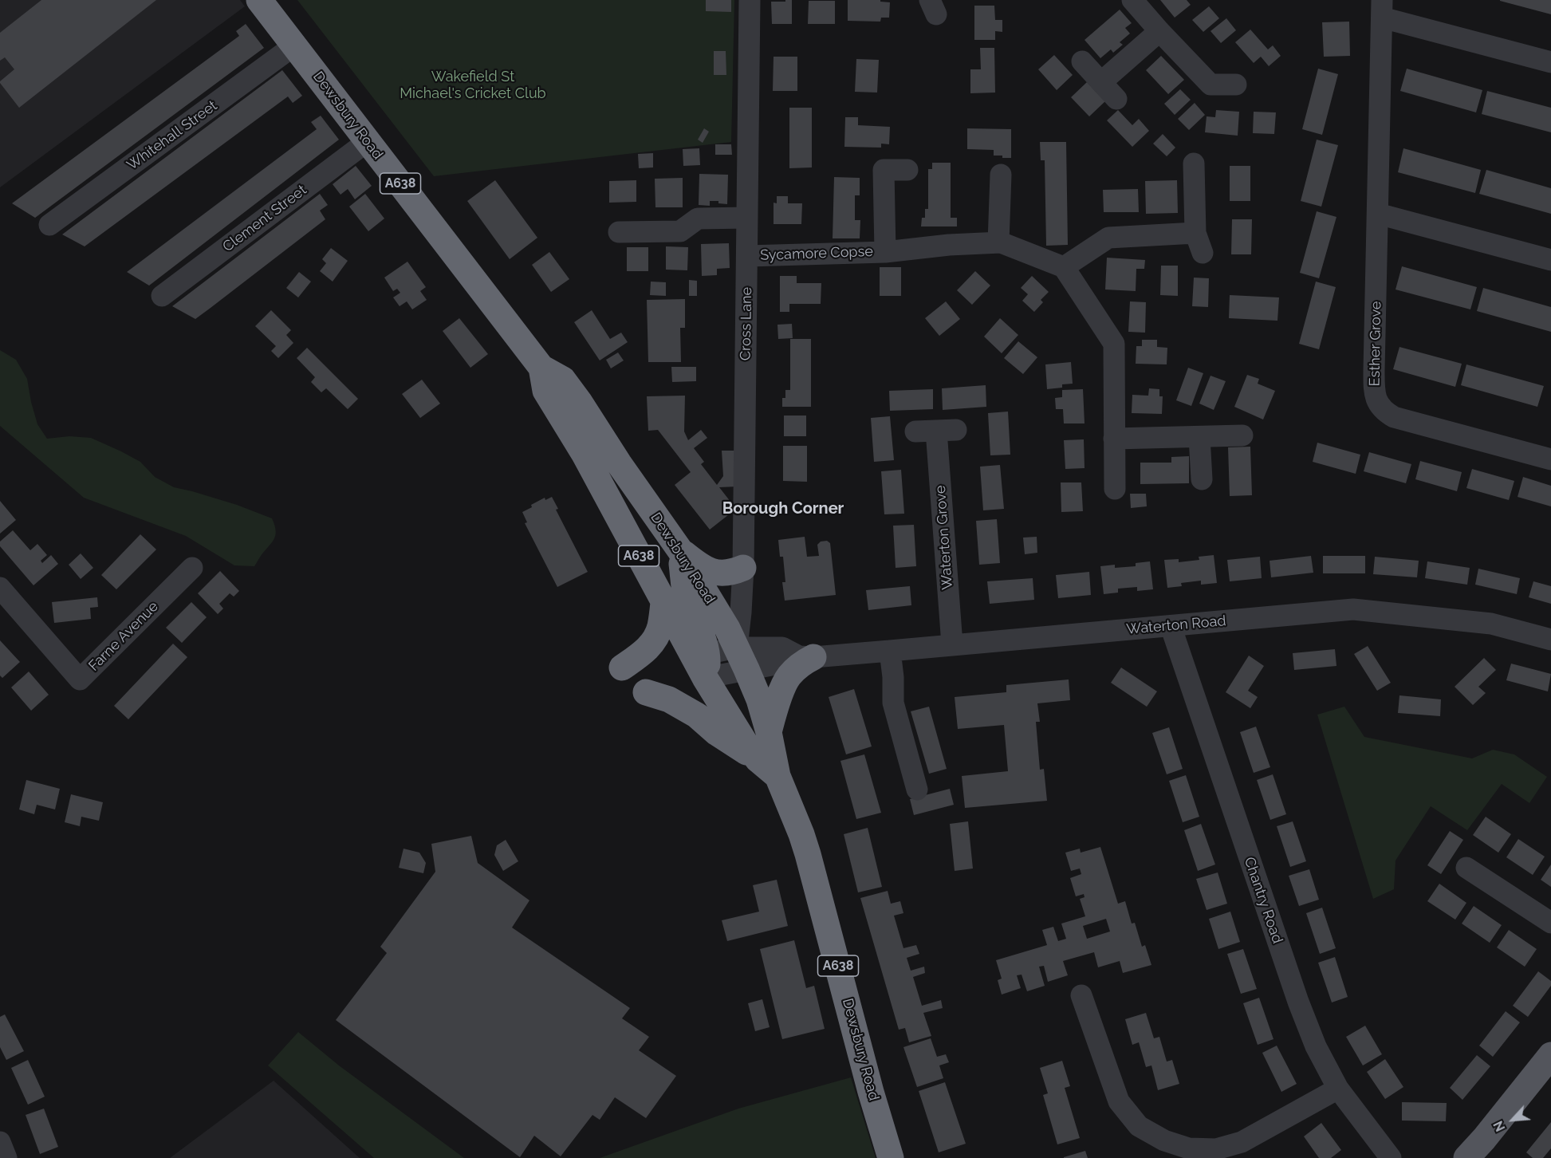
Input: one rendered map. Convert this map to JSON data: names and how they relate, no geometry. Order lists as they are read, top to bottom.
{
  "streets": {
    "highway": ["Dewsbury Road", "A638"],
    "street": [
      "Whitehall Street",
      "Clement Street",
      "Sycamore Copse",
      "Cross Lane",
      "Esther Grove",
      "Waterton Grove",
      "Waterton Road",
      "Farne Avenue",
      "Chantry Road"
    ]
  },
  "crossings": [
    ["Dewsbury Road", "Whitehall Street"],
    ["Dewsbury Road", "Clement Street"],
    ["Dewsbury Road", "Cross Lane"],
    ["Dewsbury Road", "Waterton Road"],
    ["Sycamore Copse", "Cross Lane"],
    ["Cross Lane", "Waterton Road"],
    ["Waterton Grove", "Waterton Road"],
    ["Waterton Road", "Chantry Road"]
  ],
  "districts": ["Borough Corner"],
  "parks": ["Wakefield St Michael's Cricket Club"],
  "north": "bottom left"
}
